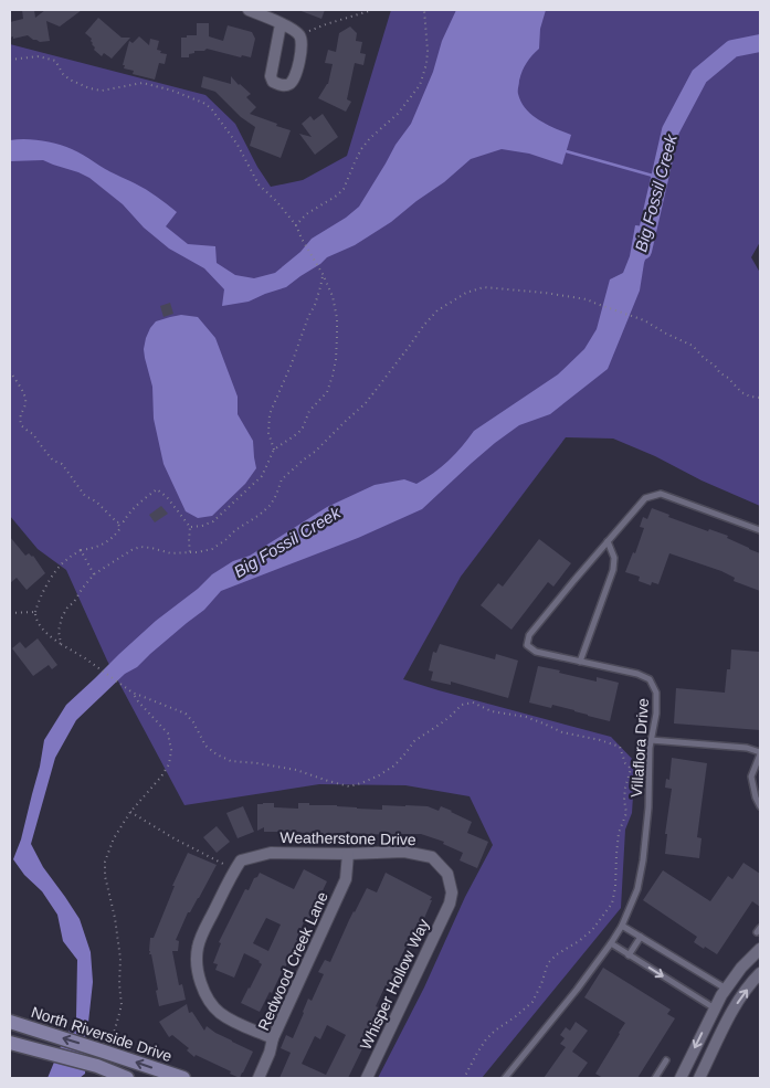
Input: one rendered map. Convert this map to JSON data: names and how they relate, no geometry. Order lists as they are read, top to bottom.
{
  "streets": {
    "main road": ["North Riverside Drive"],
    "street": ["Weatherstone Drive", "Redwood Creek Lane", "Whisper Hollow Way"],
    "lane": ["Villaflora Drive"]
  },
  "crossings": [
    ["Weatherstone Drive", "Redwood Creek Lane"],
    ["Weatherstone Drive", "Whisper Hollow Way"]
  ],
  "water": ["Big Fossil Creek"]
}
